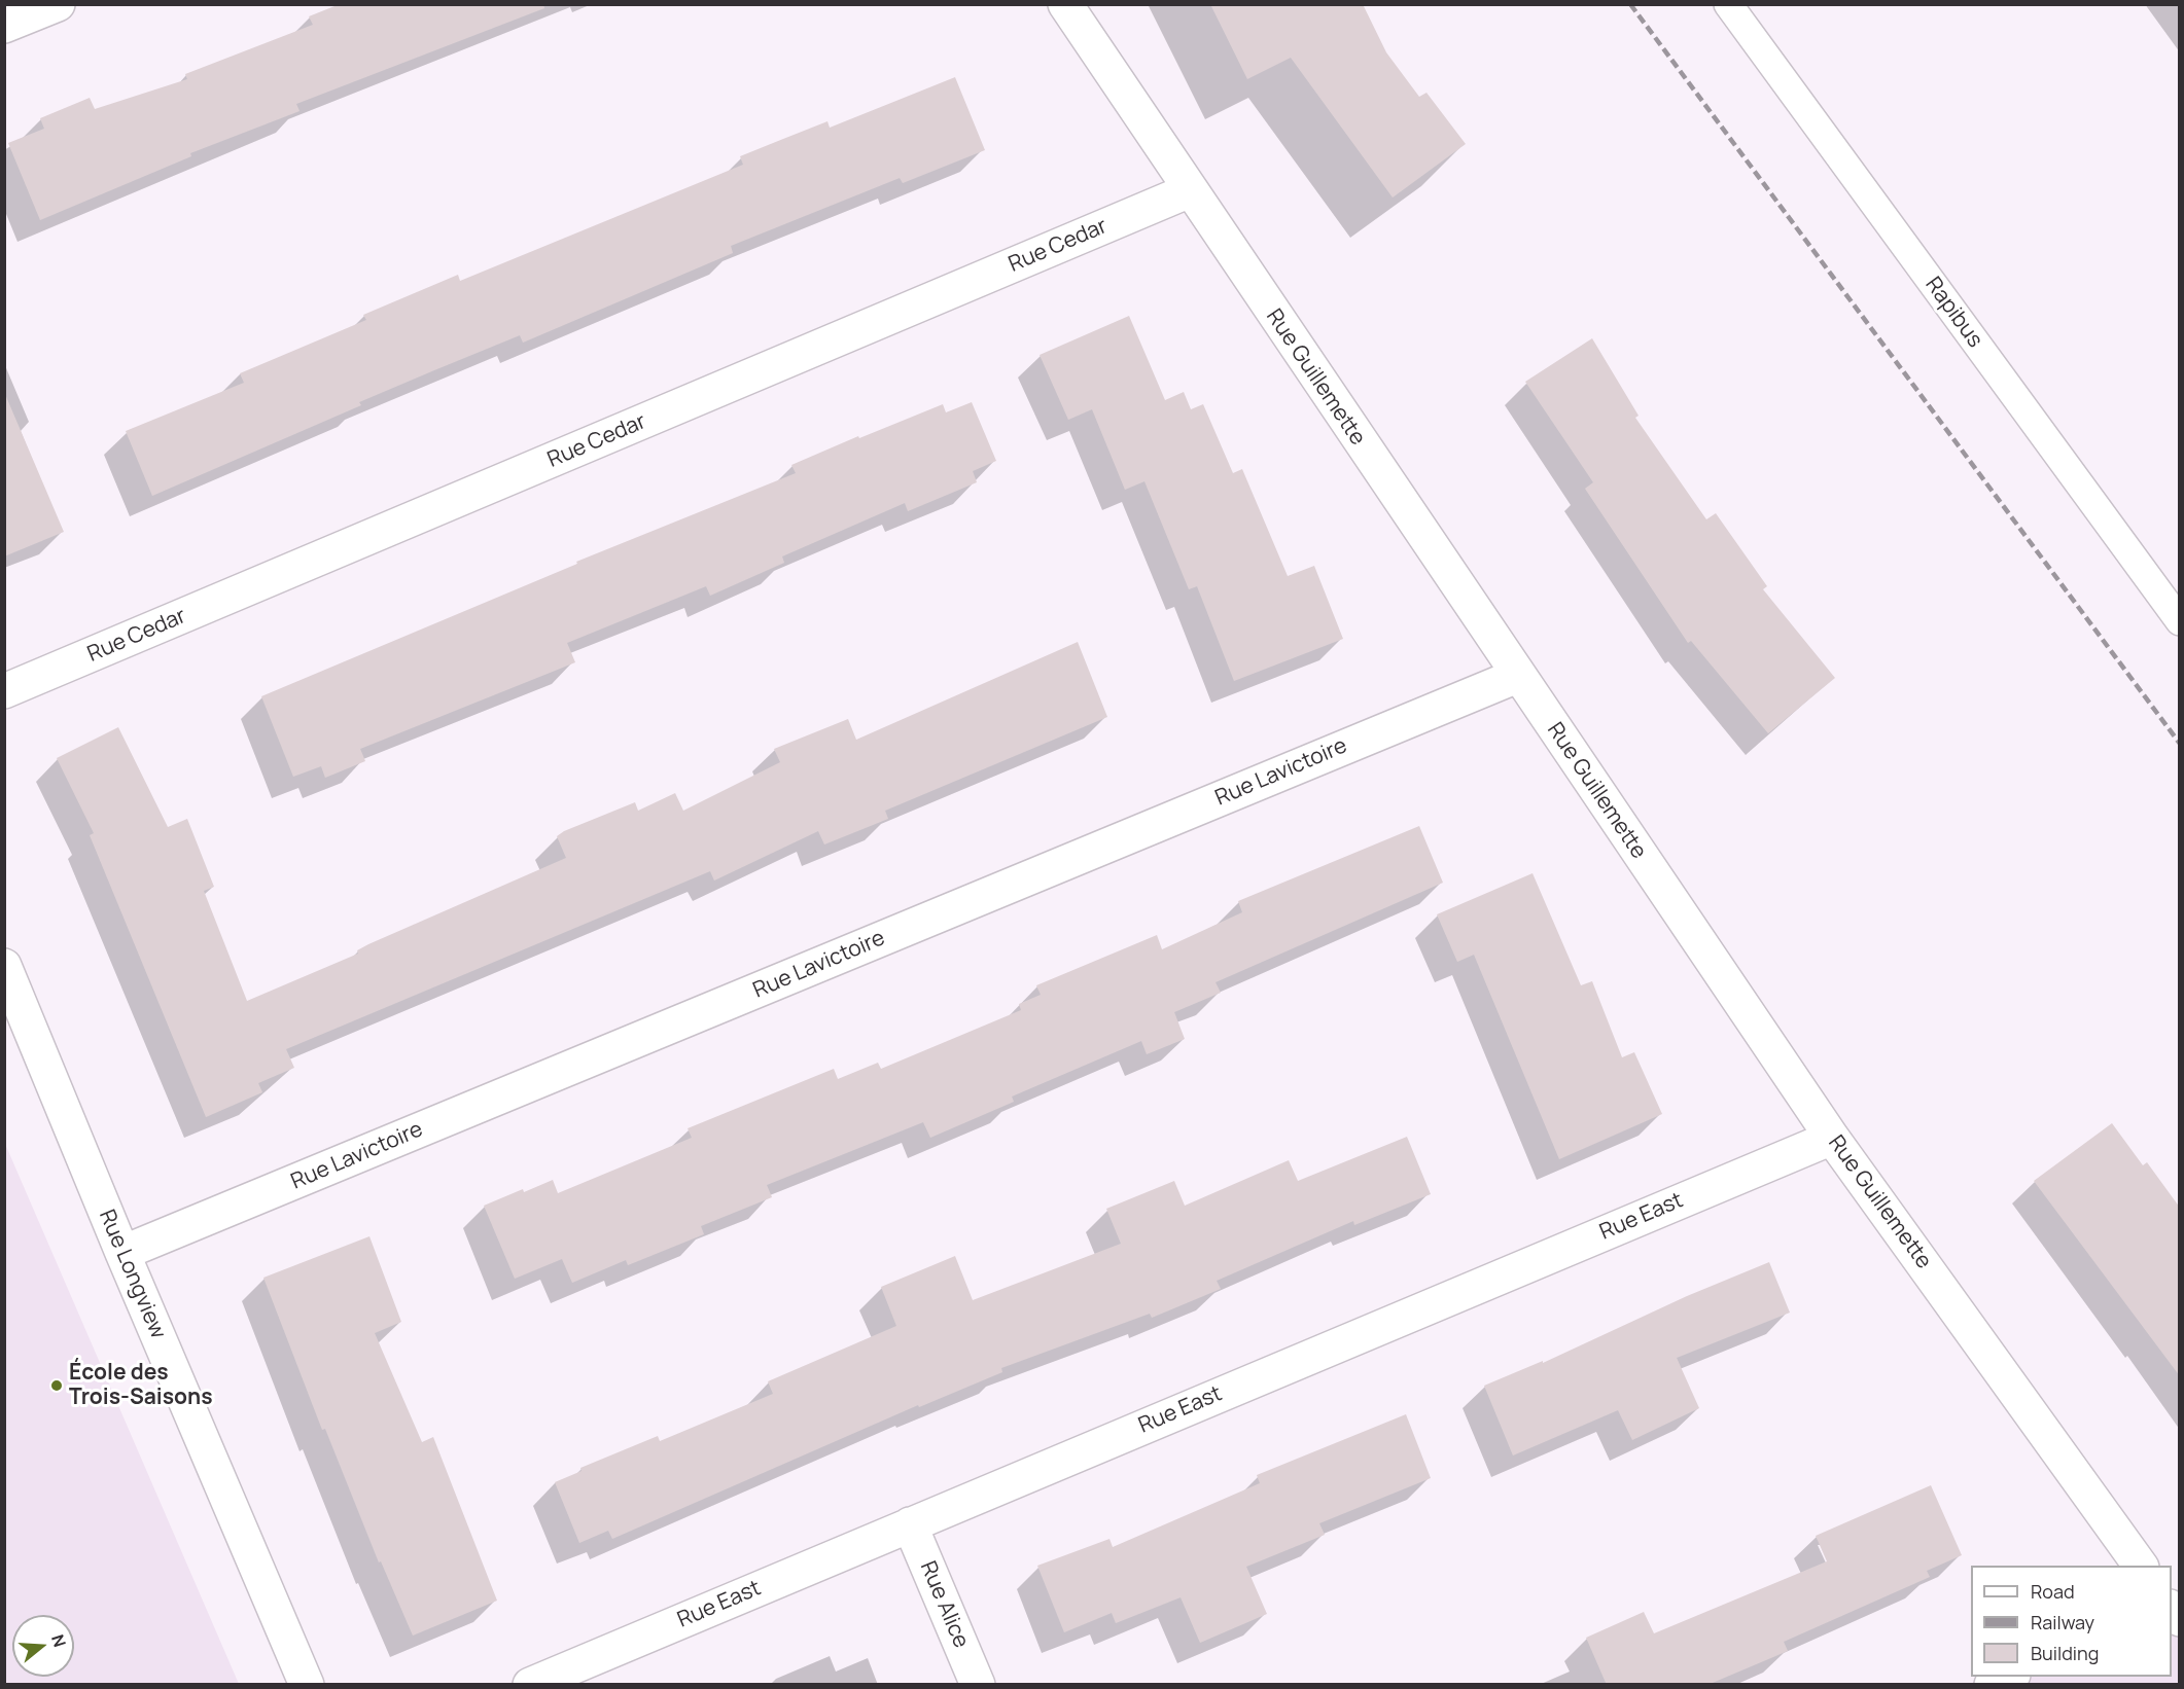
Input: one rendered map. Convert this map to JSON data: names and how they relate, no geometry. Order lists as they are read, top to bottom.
{
  "streets": {
    "street": [
      "Rue Cedar",
      "Rue Guillemette",
      "Rue Lavictoire",
      "Rue East",
      "Rue Longview",
      "Rue Alice"
    ],
    "lane": ["Rapibus"]
  },
  "crossings": [
    ["Rue Cedar", "Rue Guillemette"],
    ["Rue Guillemette", "Rue Lavictoire"],
    ["Rue Guillemette", "Rue East"],
    ["Rue Lavictoire", "Rue Longview"],
    ["Rue East", "Rue Alice"]
  ],
  "places": ["École des Trois-Saisons"],
  "legend": ["Road", "Railway", "Building"],
  "north": "right"
}
